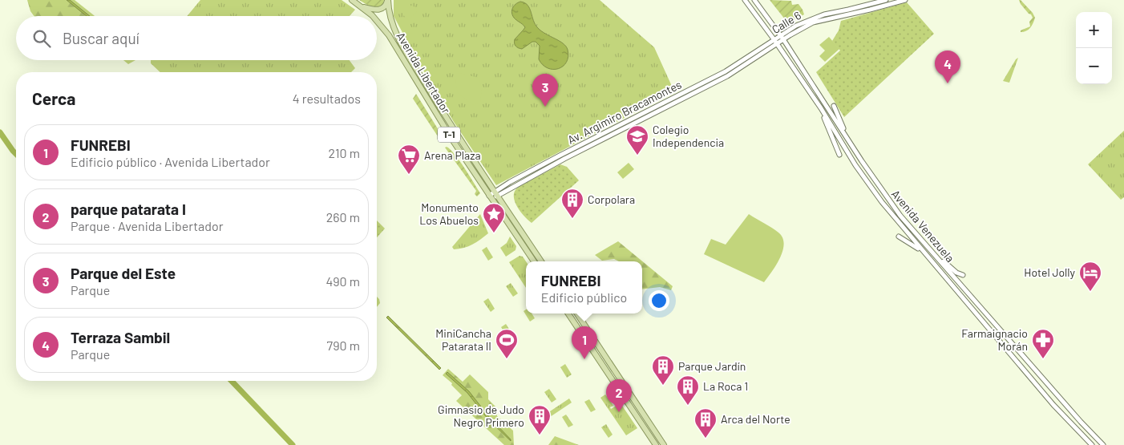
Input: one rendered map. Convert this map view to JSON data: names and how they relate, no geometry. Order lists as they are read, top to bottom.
{
  "streets": {
    "main road": ["Avenida Libertador", "T-1"],
    "street": ["Calle 6", "Av. Argimiro Bracamontes", "Avenida Venezuela"]
  },
  "crossings": [
    ["Calle 6", "Av. Argimiro Bracamontes"],
    ["Calle 6", "Avenida Venezuela"],
    ["Avenida Libertador", "Av. Argimiro Bracamontes"],
    ["Avenida Libertador", "T-1"]
  ],
  "places": {
    "school or university": ["Colegio Independencia"],
    "supermarket": ["Arena Plaza"],
    "building": [
      "Corpolara",
      "Parque Jardín",
      "La Roca 1",
      "Gimnasio de Judo Negro Primero",
      "Arca del Norte"
    ],
    "place": ["Monumento Los Abuelos"],
    "hotel": ["Hotel Jolly"],
    "sports": ["MiniCancha Patarata II"],
    "pharmacy": ["Farmaignacio Morán"]
  },
  "page": {
    "map_buttons": ["+", "−"],
    "search": "Buscar aquí",
    "pins": [
      "4",
      "3",
      "1",
      "2"
    ],
    "heading": ["Cerca", "4 resultados"],
    "list": [
      {
        "mark": "1",
        "name": "FUNREBI",
        "note": "Edificio público · Avenida Libertador",
        "value": "210 m"
      },
      {
        "mark": "2",
        "name": "parque patarata I",
        "note": "Parque · Avenida Libertador",
        "value": "260 m"
      },
      {
        "mark": "3",
        "name": "Parque del Este",
        "note": "Parque",
        "value": "490 m"
      },
      {
        "mark": "4",
        "name": "Terraza Sambil",
        "note": "Parque",
        "value": "790 m"
      }
    ],
    "popup": ["FUNREBI", "Edificio público"]
  }
}
